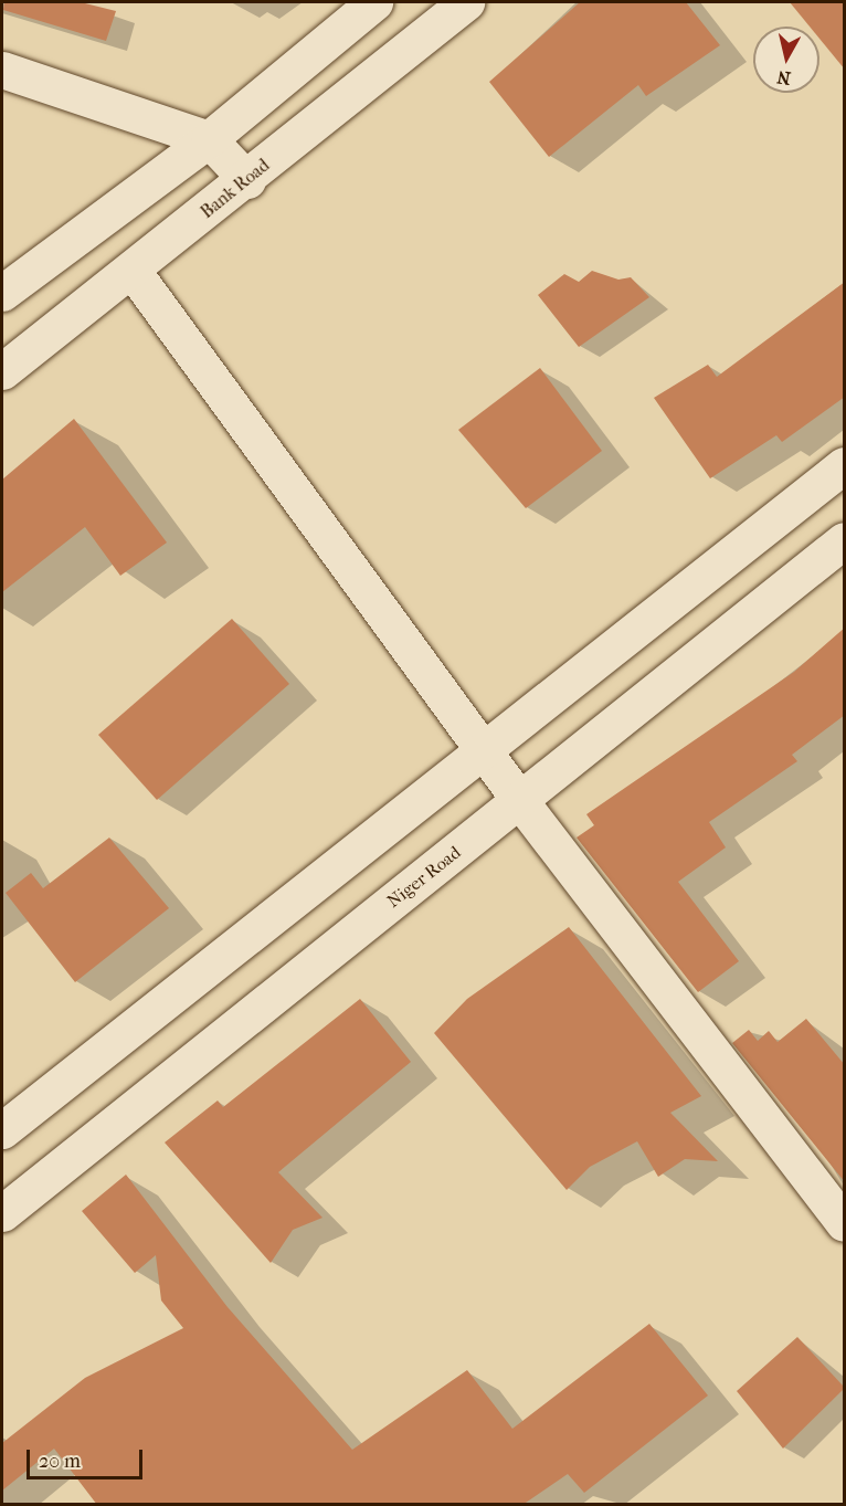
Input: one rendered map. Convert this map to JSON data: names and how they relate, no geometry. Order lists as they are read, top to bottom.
{
  "streets": {
    "street": ["Bank Road", "Niger Road"]
  },
  "scale_bar": "20 m",
  "north": "bottom"
}
